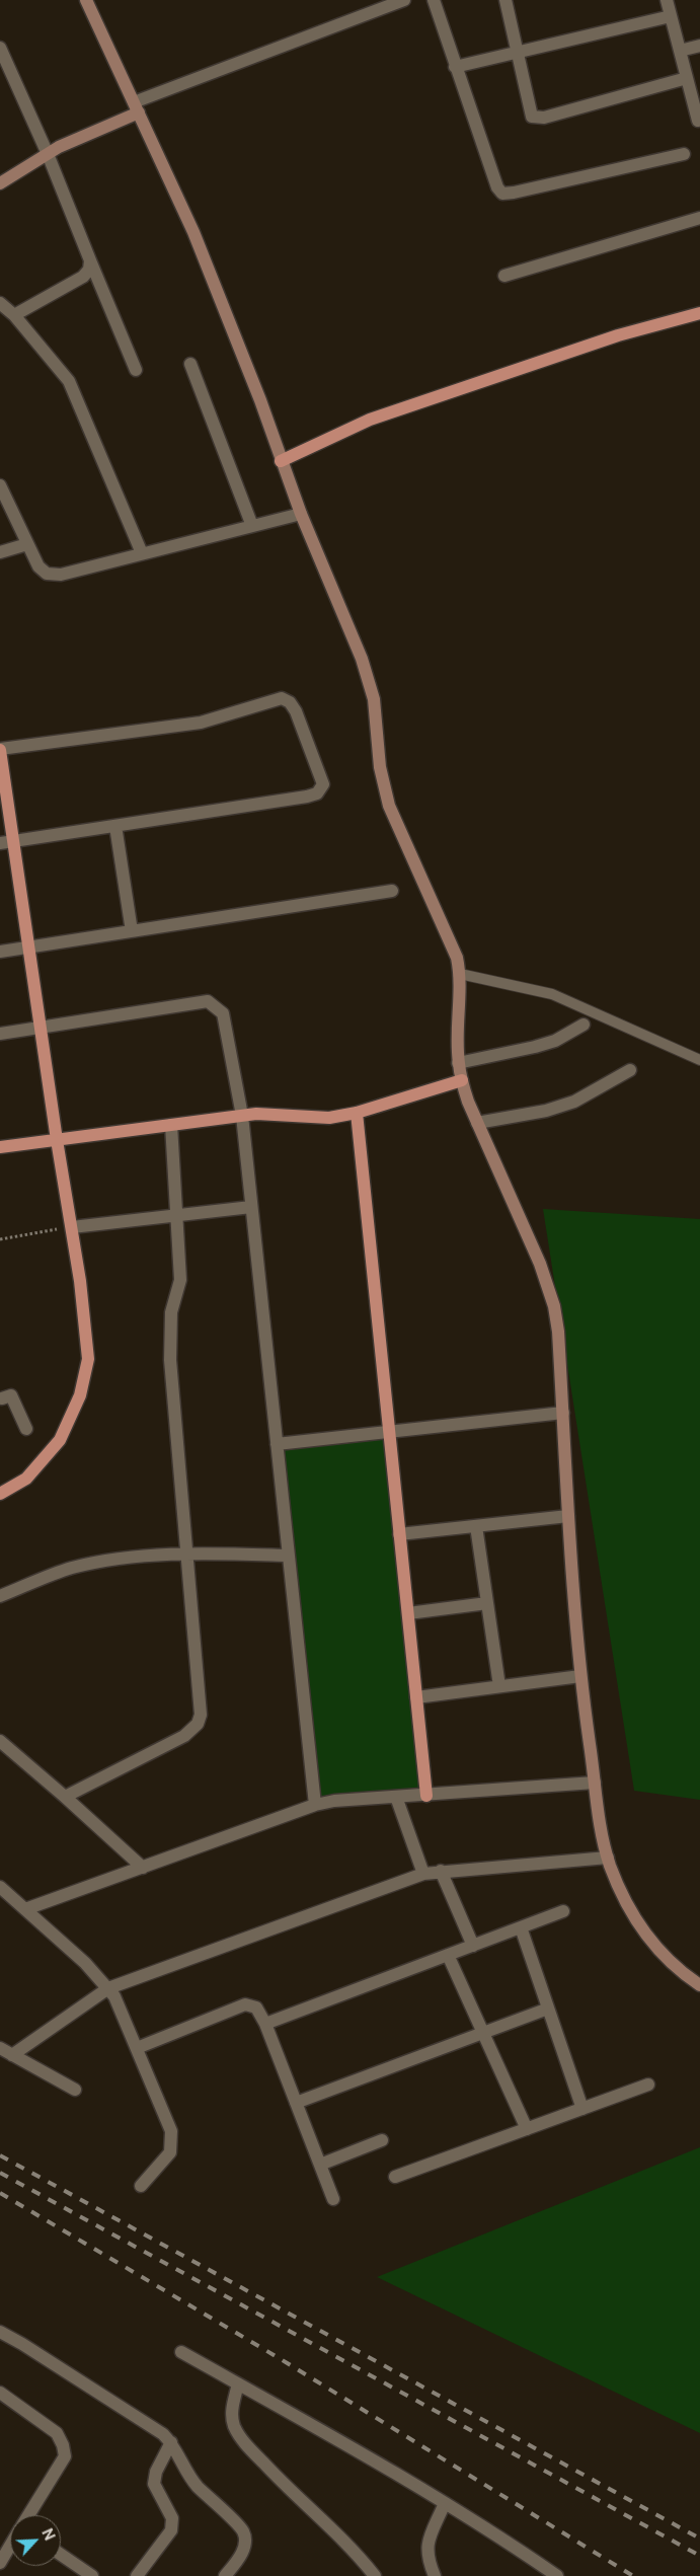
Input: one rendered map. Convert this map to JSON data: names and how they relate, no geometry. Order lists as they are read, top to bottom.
{
  "north": "top right"
}
